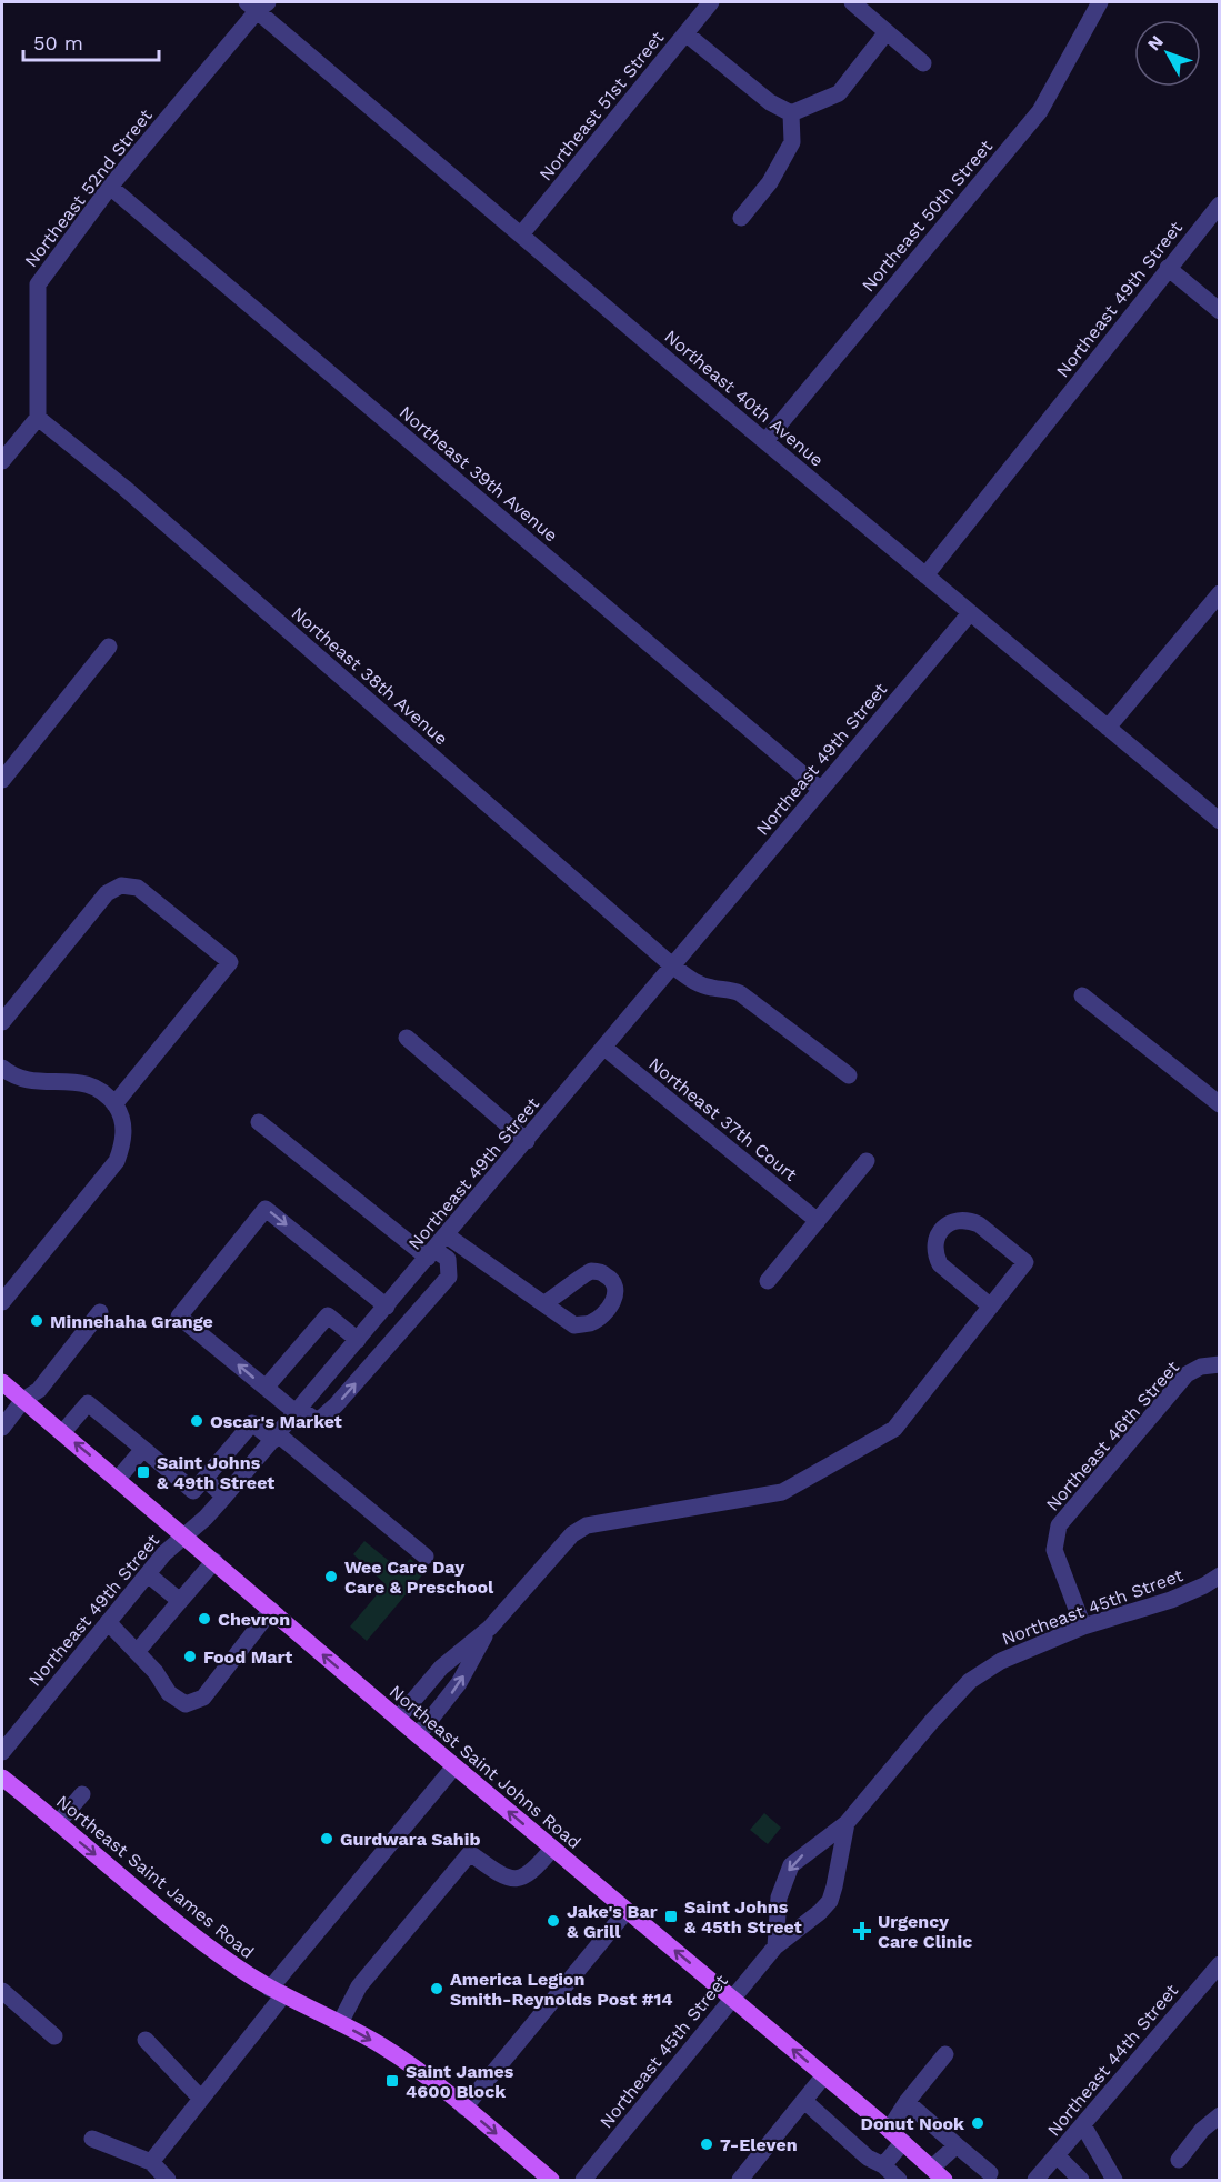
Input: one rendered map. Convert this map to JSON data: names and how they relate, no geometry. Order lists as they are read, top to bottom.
{
  "streets": {
    "main road": ["Northeast Saint Johns Road", "Northeast Saint James Road"],
    "street": [
      "Northeast 51st Street",
      "Northeast 52nd Street",
      "Northeast 50th Street",
      "Northeast 49th Street",
      "Northeast 40th Avenue",
      "Northeast 39th Avenue",
      "Northeast 38th Avenue",
      "Northeast 37th Court",
      "Northeast 46th Street",
      "Northeast 45th Street",
      "Northeast 44th Street"
    ]
  },
  "crossings": [
    ["Northeast 51st Street", "Northeast 40th Avenue"],
    ["Northeast 52nd Street", "Northeast 40th Avenue"],
    ["Northeast 52nd Street", "Northeast 39th Avenue"],
    ["Northeast 52nd Street", "Northeast 38th Avenue"],
    ["Northeast 50th Street", "Northeast 40th Avenue"],
    ["Northeast 49th Street", "Northeast 40th Avenue"],
    ["Northeast 49th Street", "Northeast 39th Avenue"],
    ["Northeast 49th Street", "Northeast 38th Avenue"],
    ["Northeast 49th Street", "Northeast 37th Court"],
    ["Northeast 49th Street", "Northeast Saint Johns Road"],
    ["Northeast 46th Street", "Northeast 45th Street"],
    ["Northeast 45th Street", "Northeast Saint Johns Road"]
  ],
  "one_way": ["Northeast Saint Johns Road", "Northeast Saint James Road"],
  "places": {
    "other": [
      "Minnehaha Grange",
      "Oscar's Market",
      "Wee Care Day Care & Preschool",
      "Chevron",
      "Food Mart",
      "Gurdwara Sahib",
      "Jake's Bar & Grill",
      "America Legion Smith-Reynolds Post #14",
      "Donut Nook",
      "7-Eleven"
    ],
    "transit": ["Saint Johns & 49th Street", "Saint Johns & 45th Street", "Saint James 4600 Block"],
    "health": ["Urgency Care Clinic"]
  },
  "scale_bar": "50 m",
  "north": "top left"
}
